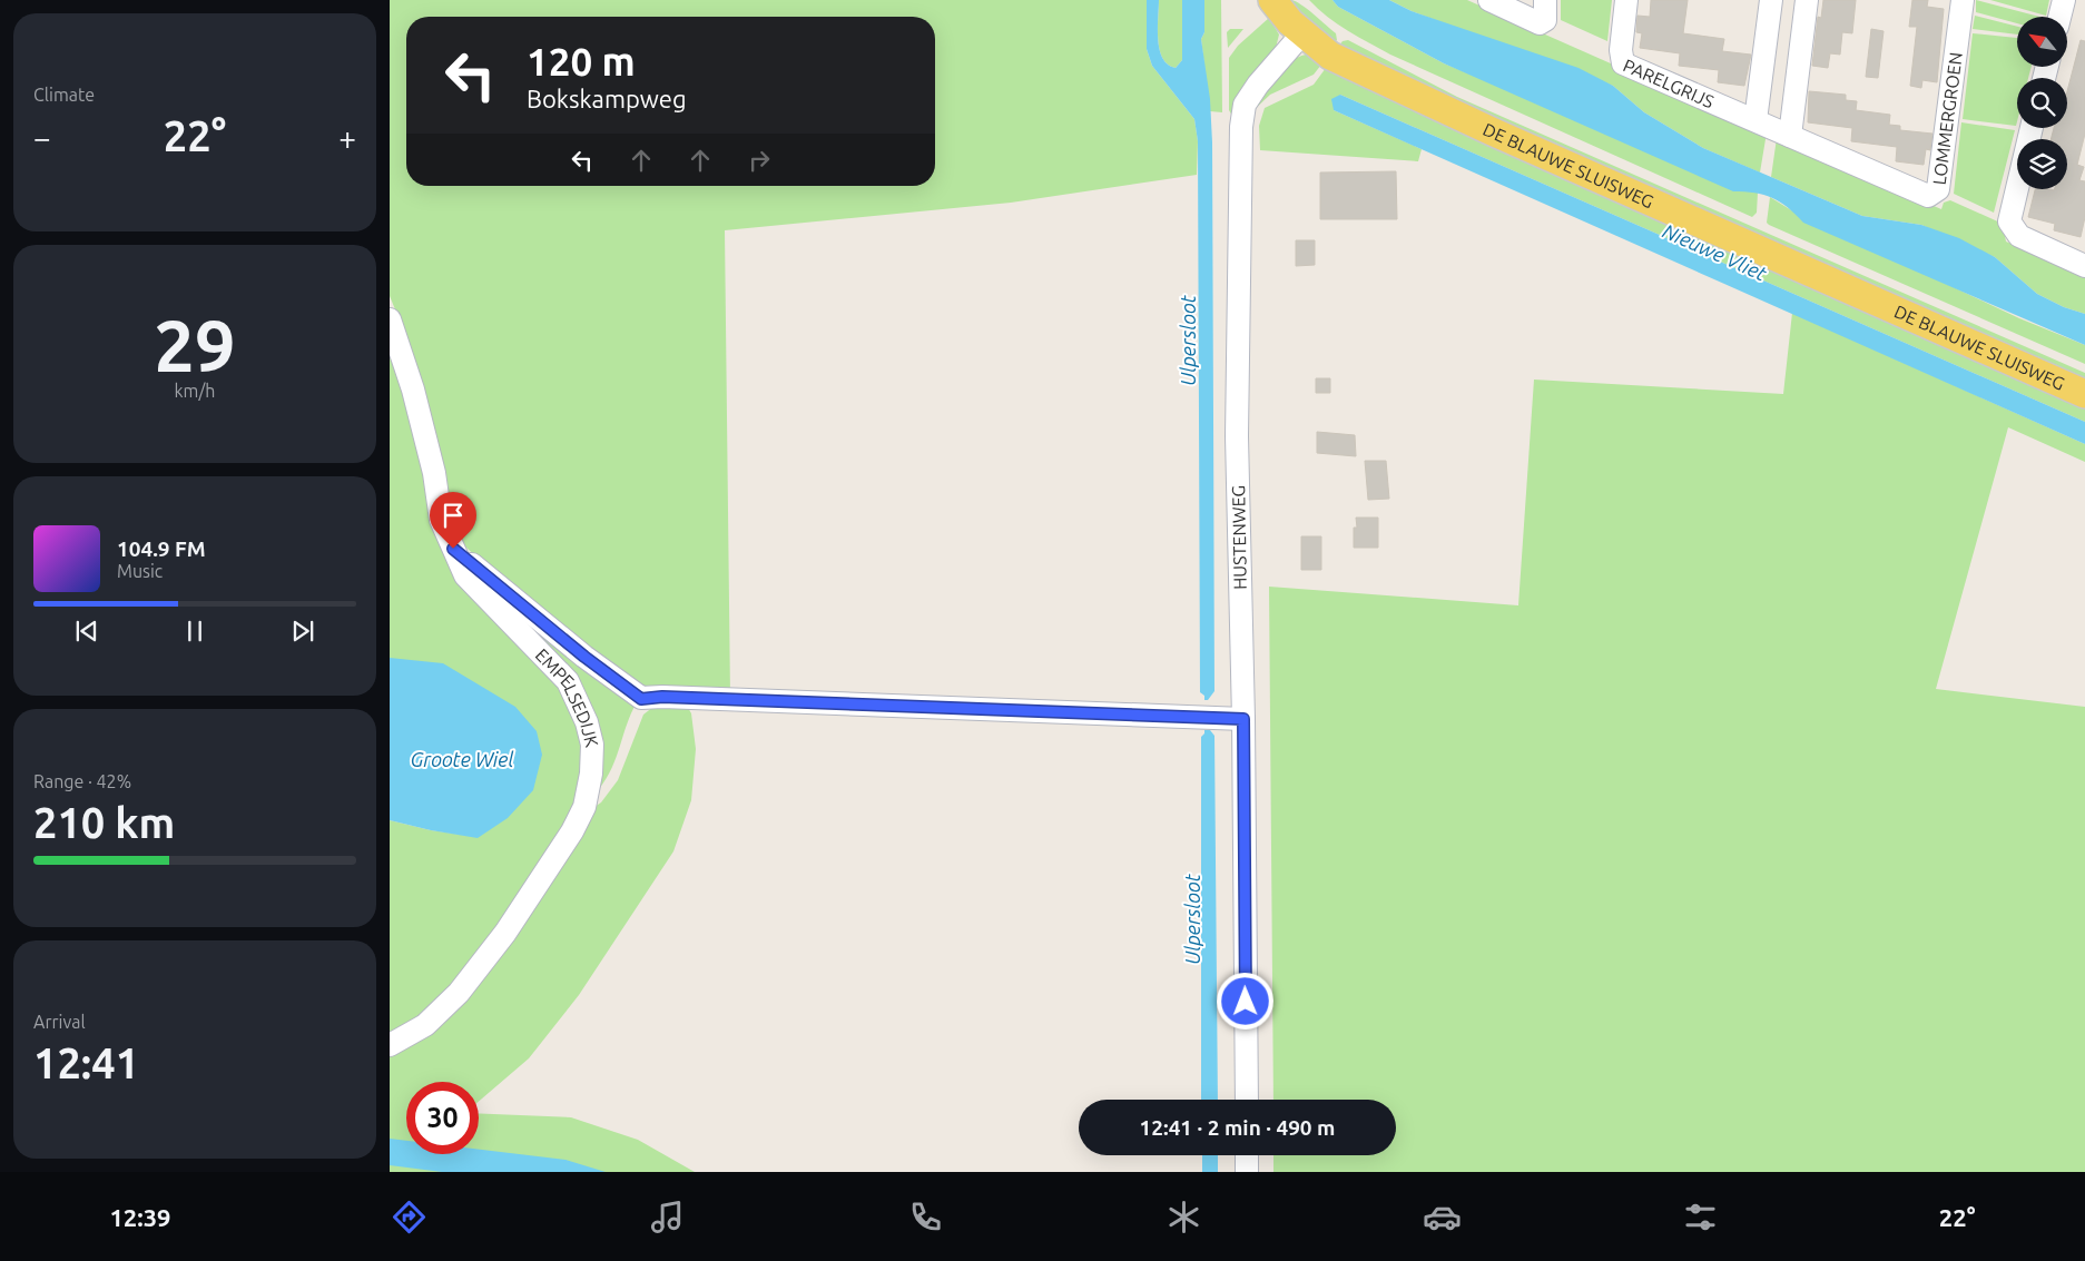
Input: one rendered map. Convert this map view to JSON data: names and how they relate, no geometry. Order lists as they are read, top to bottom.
{
  "streets": {
    "main road": ["DE BLAUWE SLUISWEG"],
    "street": [
      "PARELGRIJS",
      "LOMMERGROEN",
      "HUSTENWEG",
      "EMPELSEDIJK"
    ]
  },
  "crossings": [
    ["PARELGRIJS", "LOMMERGROEN"],
    ["DE BLAUWE SLUISWEG", "HUSTENWEG"]
  ],
  "water": ["Nieuwe Vliet", "Ulpersloot", "Groote Wiel"],
  "north": "top left",
  "page": {
    "tile": [
      "Climate",
      ["29", "km/h"],
      ["Range · 42%", "210 km"],
      ["Arrival", "12:41"]
    ],
    "turn": ["120 m", "Bokskampweg"],
    "heat": ["−", "22°", "+"],
    "song": ["104.9 FM", "Music"],
    "limit": "30",
    "trip": "12:41 · 2 min · 490 m",
    "tabs": ["12:39", "22°"]
  }
}
